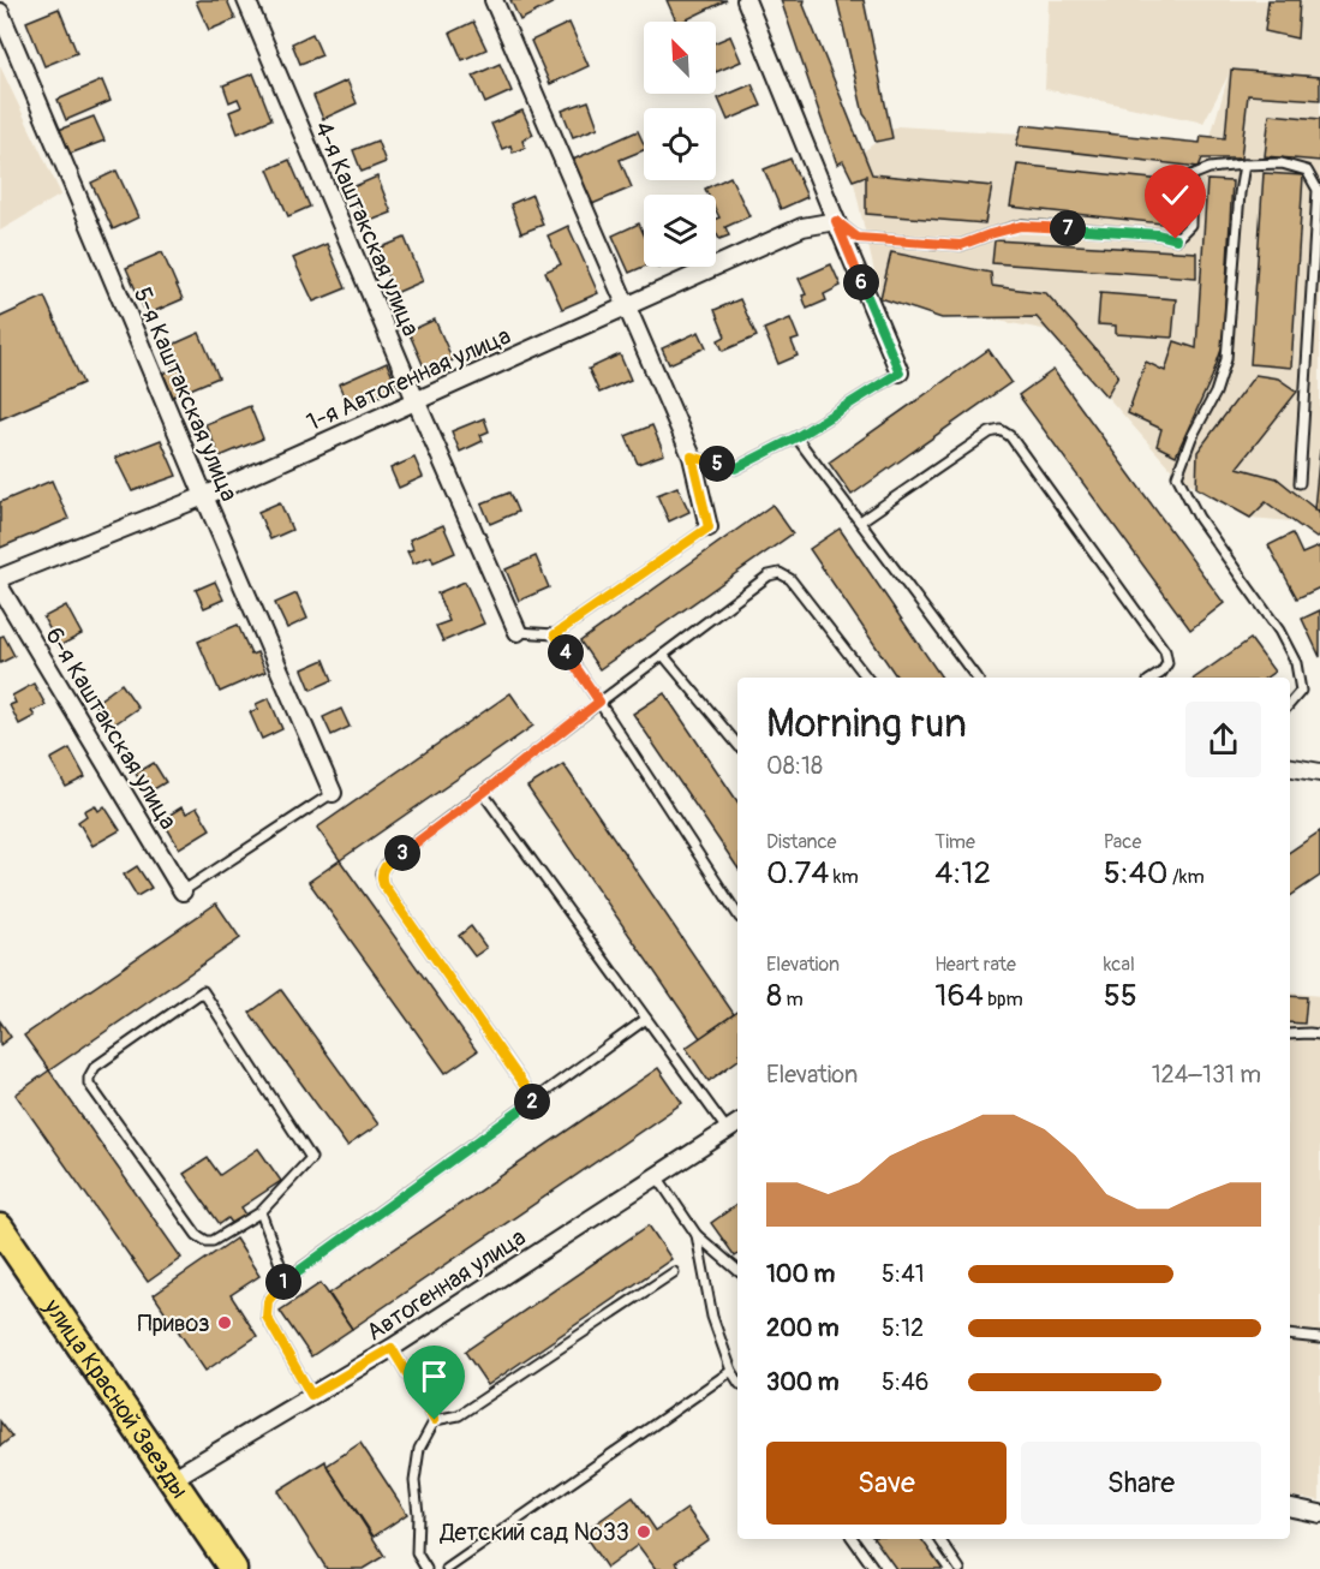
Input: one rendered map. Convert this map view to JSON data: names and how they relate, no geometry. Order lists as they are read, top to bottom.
{
  "streets": {
    "main road": ["улица Красной Звезды"],
    "street": [
      "4-я Каштакская улица",
      "1-я Автогенная улица",
      "5-я Каштакская улица",
      "6-я Каштакская улица",
      "Автогенная улица"
    ]
  },
  "crossings": [
    ["4-я Каштакская улица", "1-я Автогенная улица"],
    ["1-я Автогенная улица", "5-я Каштакская улица"],
    ["Автогенная улица", "улица Красной Звезды"]
  ],
  "places": ["Привоз", "Детский сад №33"],
  "north": "top left",
  "page": {
    "pins": [
      "7",
      "6",
      "5",
      "4",
      "3",
      "2",
      "1"
    ],
    "heading": ["Morning run", "08:18"],
    "stats": [
      ["Distance", "0.74 km"],
      ["Time", "4:12"],
      ["Pace", "5:40 /km"],
      ["Elevation", "8 m"],
      ["Heart rate", "164 bpm"],
      ["kcal", "55"]
    ],
    "chart": ["Elevation", "124–131 m"],
    "list": [
      {
        "name": "100 m",
        "note": "5:41"
      },
      {
        "name": "200 m",
        "note": "5:12"
      },
      {
        "name": "300 m",
        "note": "5:46"
      }
    ],
    "buttons": ["Save", "Share"]
  }
}
